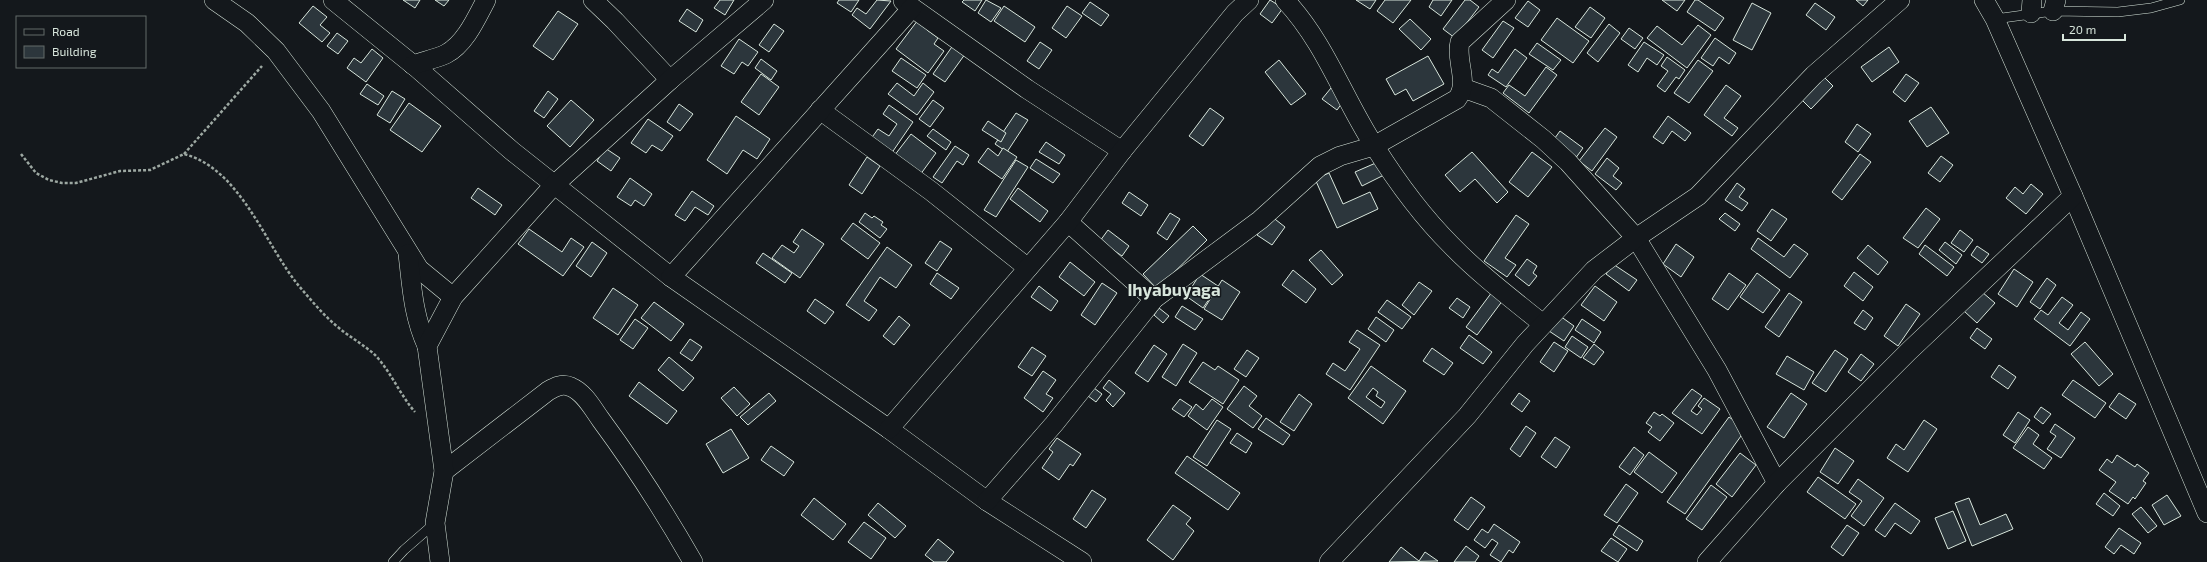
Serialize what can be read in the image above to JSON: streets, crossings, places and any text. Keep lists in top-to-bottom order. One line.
{"districts":["Ihyabuyaga"],"legend":["Road","Building"],"scale_bar":"20 m"}
